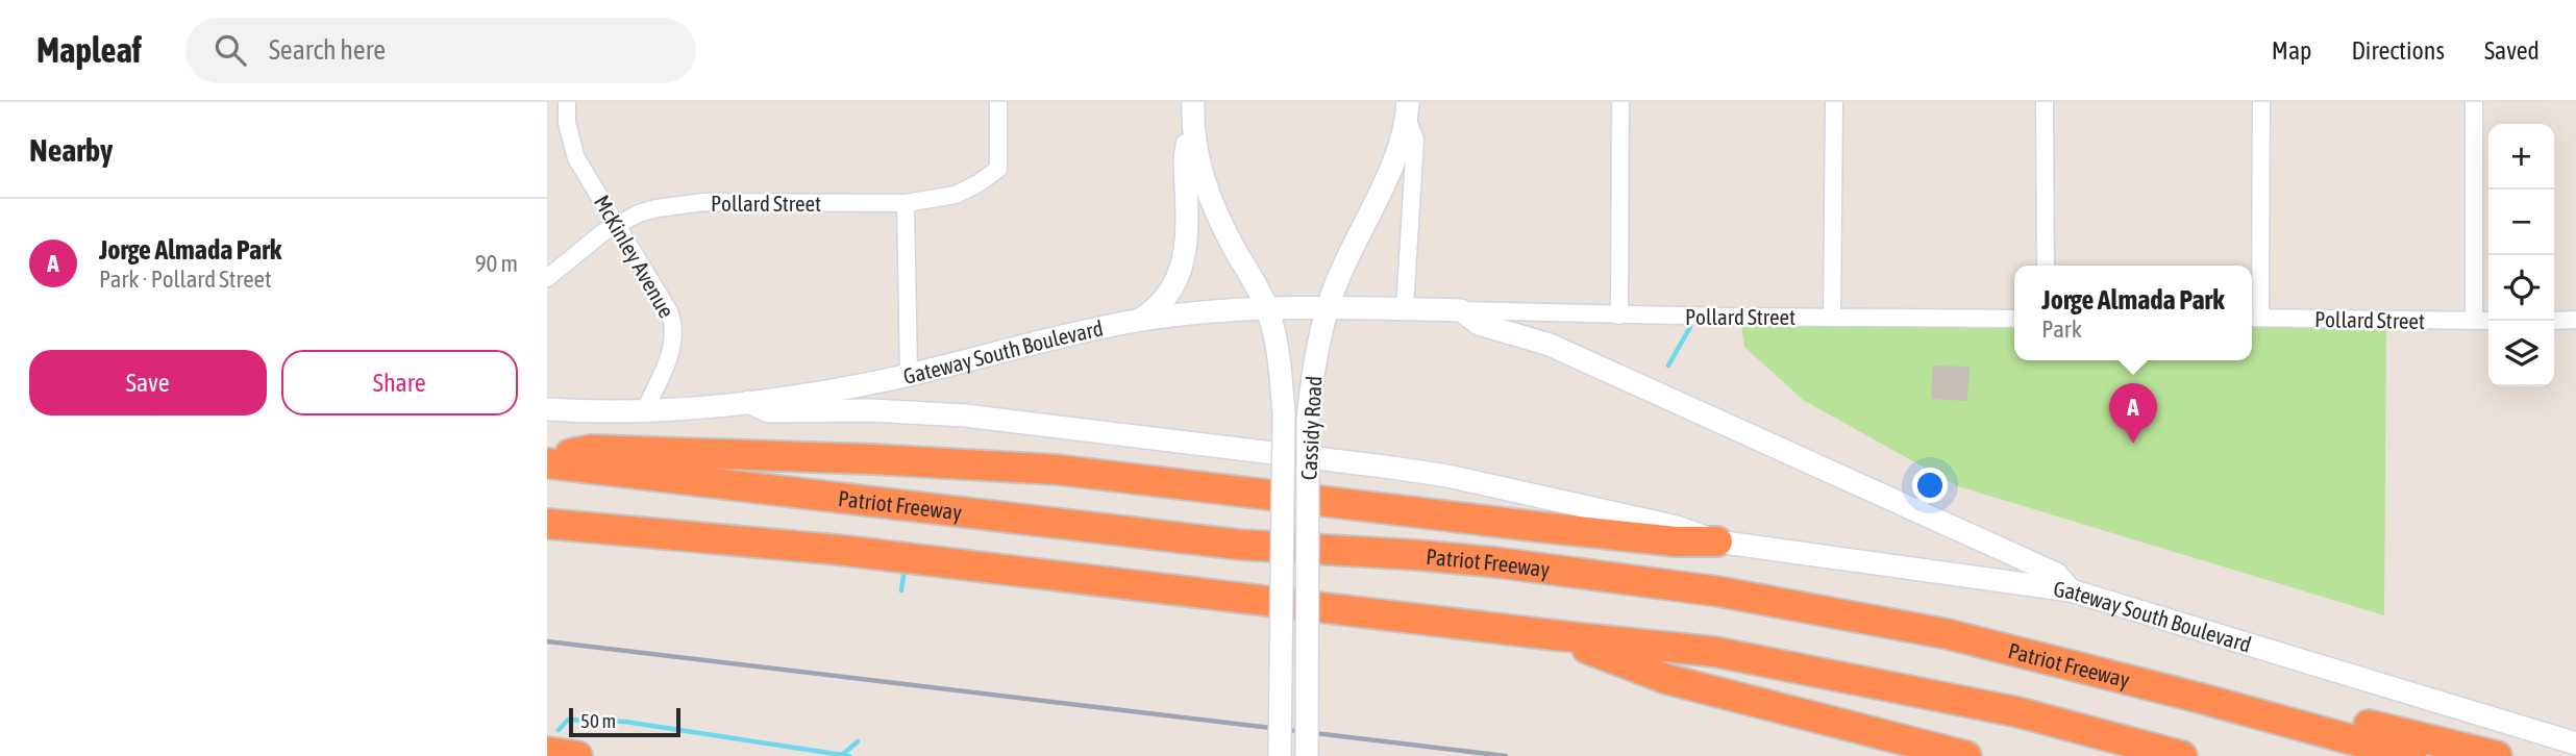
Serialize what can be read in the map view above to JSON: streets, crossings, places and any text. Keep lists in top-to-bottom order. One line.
{"streets":{"highway":["Patriot Freeway"],"main road":["Gateway South Boulevard","Cassidy Road"],"street":["Pollard Street","McKinley Avenue"]},"crossings":[["Pollard Street","McKinley Avenue"],["Pollard Street","Gateway South Boulevard"],["McKinley Avenue","Gateway South Boulevard"],["Gateway South Boulevard","Cassidy Road"]],"scale_bar":"50 m","page":{"header":"Mapleaf","search":"Search here","nav":["Map","Directions","Saved"],"heading":"Nearby","map_buttons":["+","−"],"list":[{"mark":"A","name":"Jorge Almada Park","note":"Park · Pollard Street","value":"90 m"}],"popup":["Jorge Almada Park","Park"],"buttons":["Save","Share"],"pins":"A","scale":"50 m"}}
